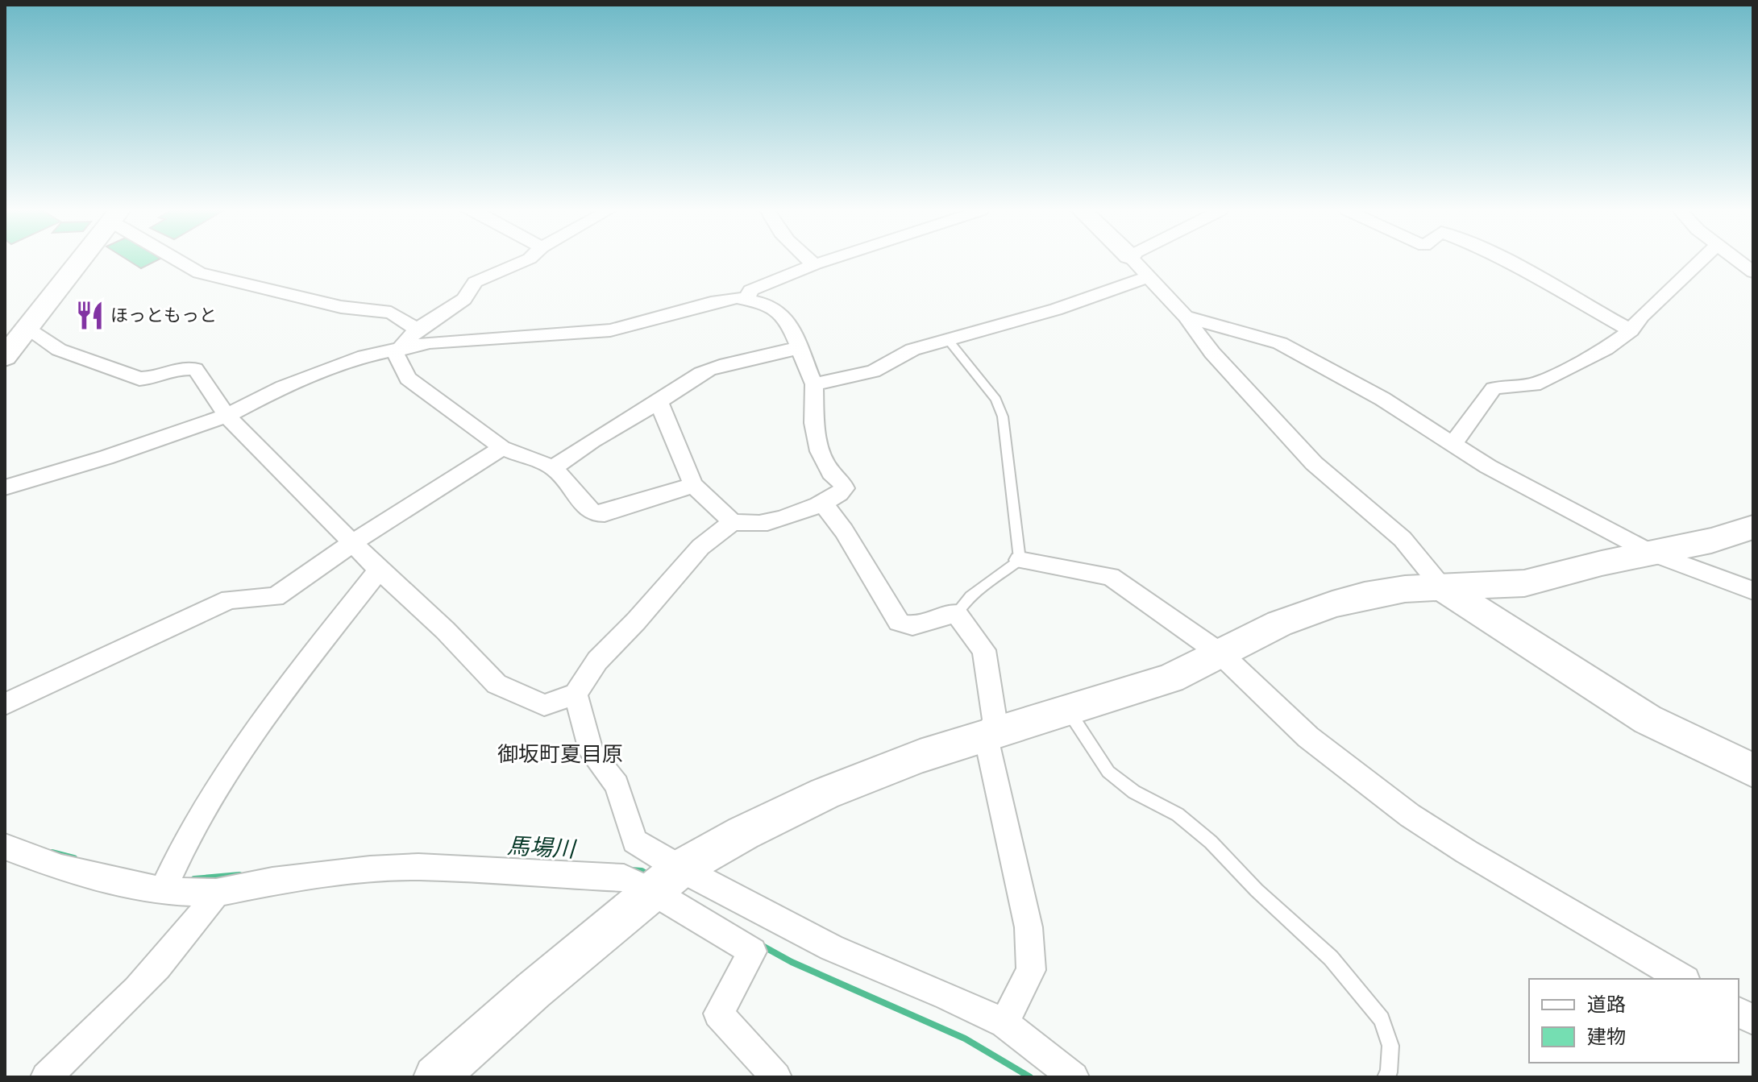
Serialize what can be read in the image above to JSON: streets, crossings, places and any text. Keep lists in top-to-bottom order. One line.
{"districts":["御坂町夏目原"],"water":["馬場川"],"places":{"restaurant":["ほっともっと"]},"legend":["道路","建物"]}
